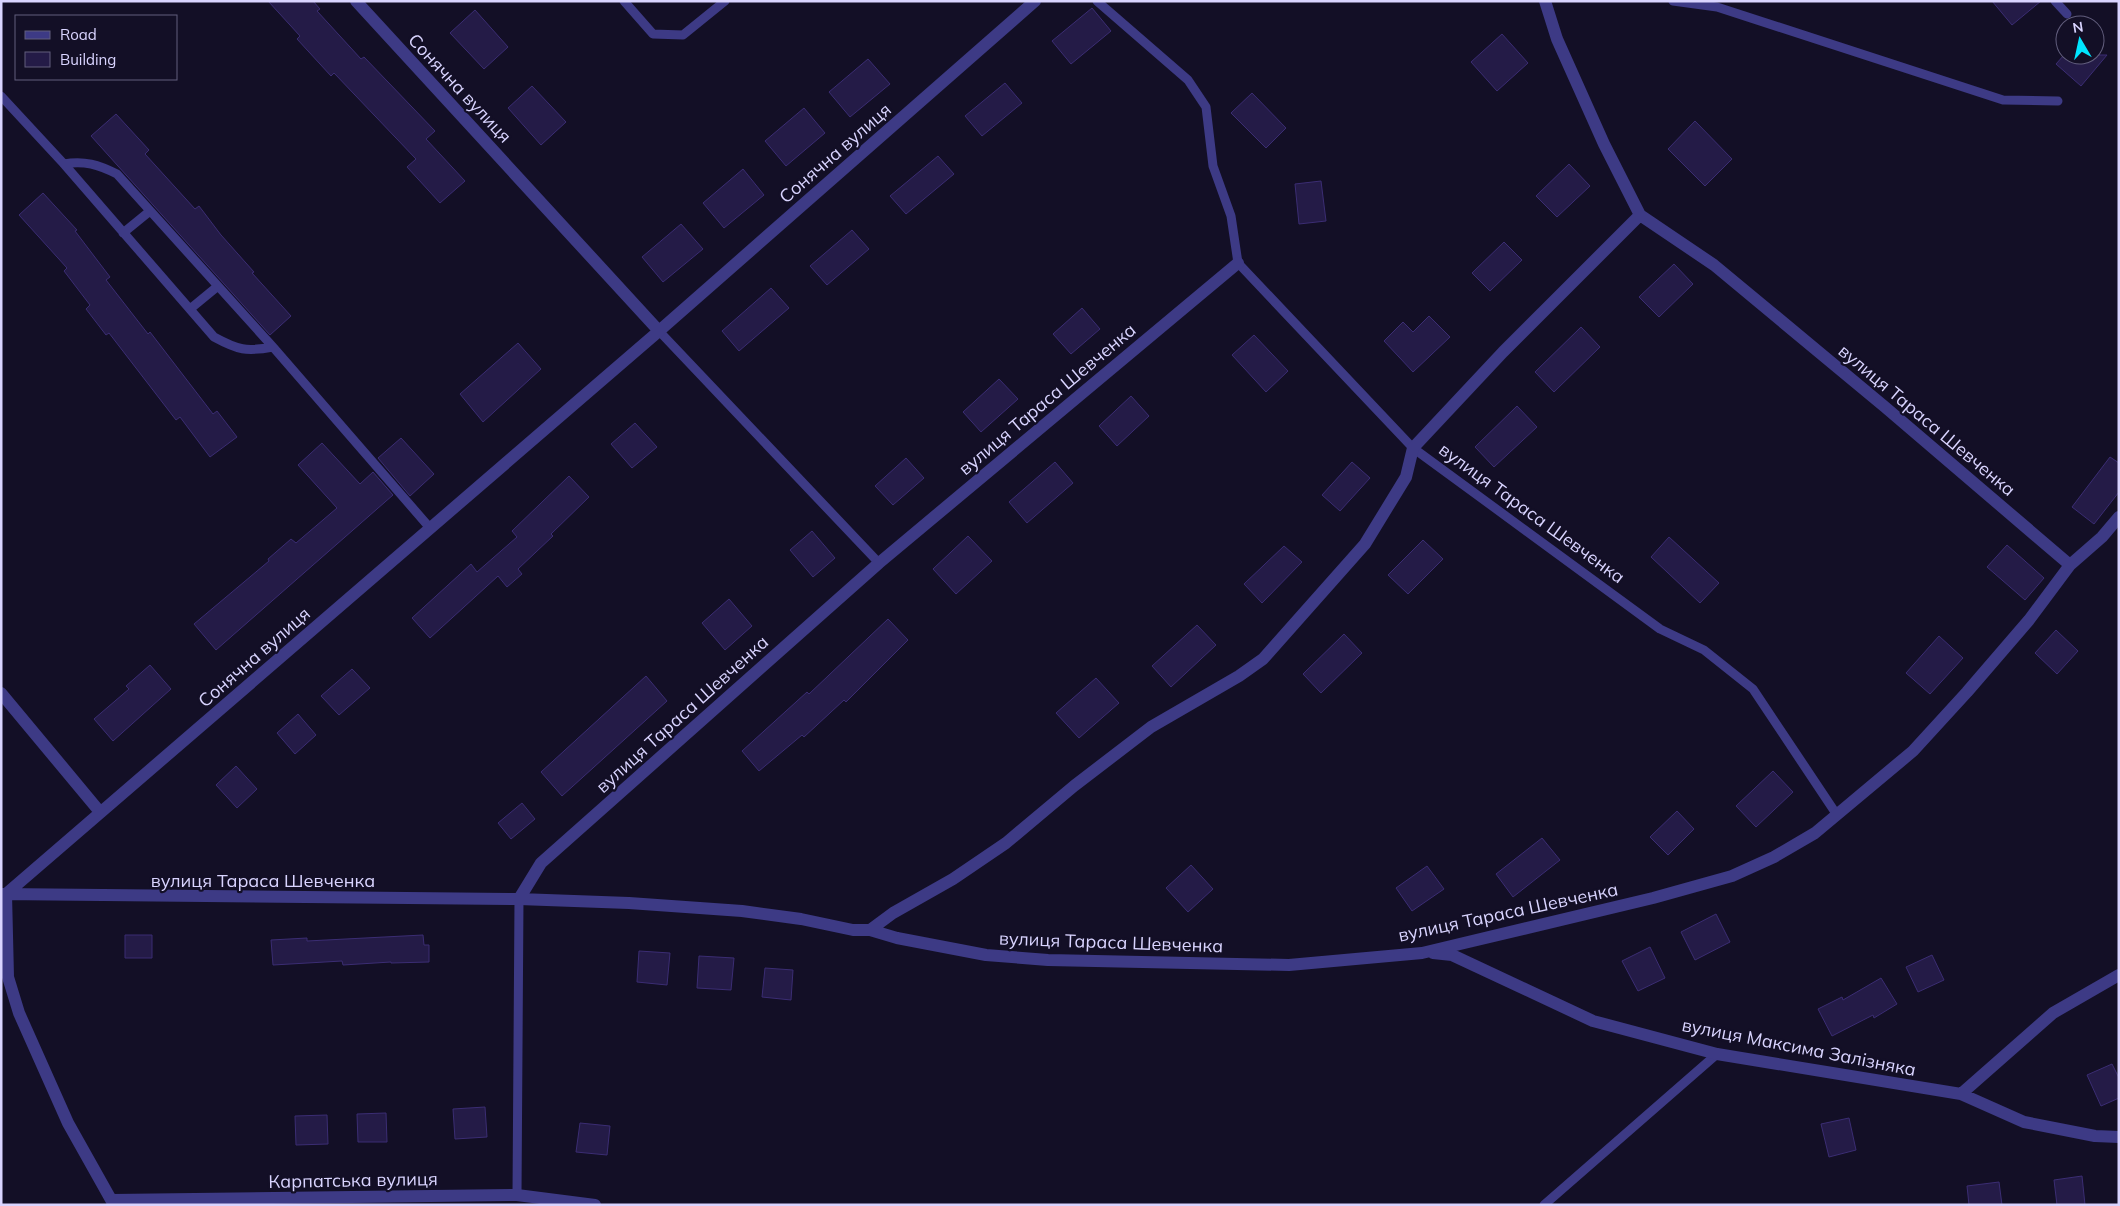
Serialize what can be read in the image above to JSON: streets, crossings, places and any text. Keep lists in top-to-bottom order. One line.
{"streets":{"street":["Сонячна вулиця","вулиця Тараса Шевченка","вулиця Максима Залізняка","Карпатська вулиця"]},"crossings":[["Сонячна вулиця","вулиця Тараса Шевченка"],["Сонячна вулиця","Карпатська вулиця"],["вулиця Тараса Шевченка","вулиця Максима Залізняка"],["вулиця Тараса Шевченка","Карпатська вулиця"]],"legend":["Road","Building"],"north":"top"}
